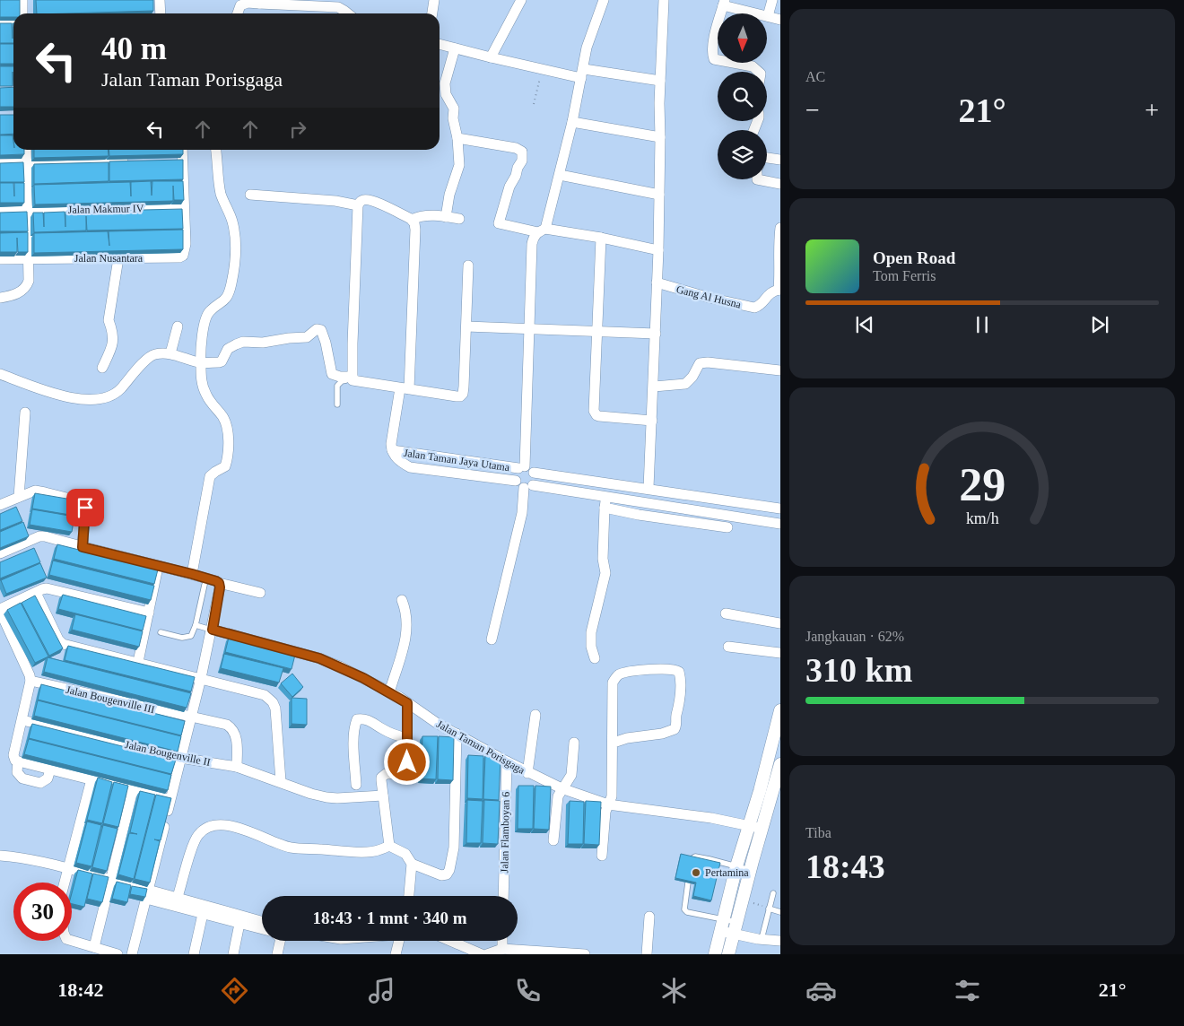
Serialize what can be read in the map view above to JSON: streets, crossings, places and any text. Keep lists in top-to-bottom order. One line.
{"streets":{"street":["Jalan Makmur IV","Jalan Nusantara","Gang Al Husna","Jalan Taman Jaya Utama","Jalan Bougenville III","Jalan Taman Porisgaga","Jalan Bougenville II","Jalan Flamboyan 6"]},"crossings":[["Jalan Makmur IV","Jalan Nusantara"],["Jalan Bougenville III","Jalan Bougenville II"],["Jalan Taman Porisgaga","Jalan Flamboyan 6"]],"places":["Pertamina"],"north":"bottom","page":{"tile":["AC",["Jangkauan · 62%","310 km"],["Tiba","18:43"]],"turn":["40 m","Jalan Taman Porisgaga"],"heat":["−","21°","+"],"song":["Open Road","Tom Ferris"],"limit":"30","trip":"18:43 · 1 mnt · 340 m","tabs":["18:42","21°"],"gauge":["29","km/h"]}}
